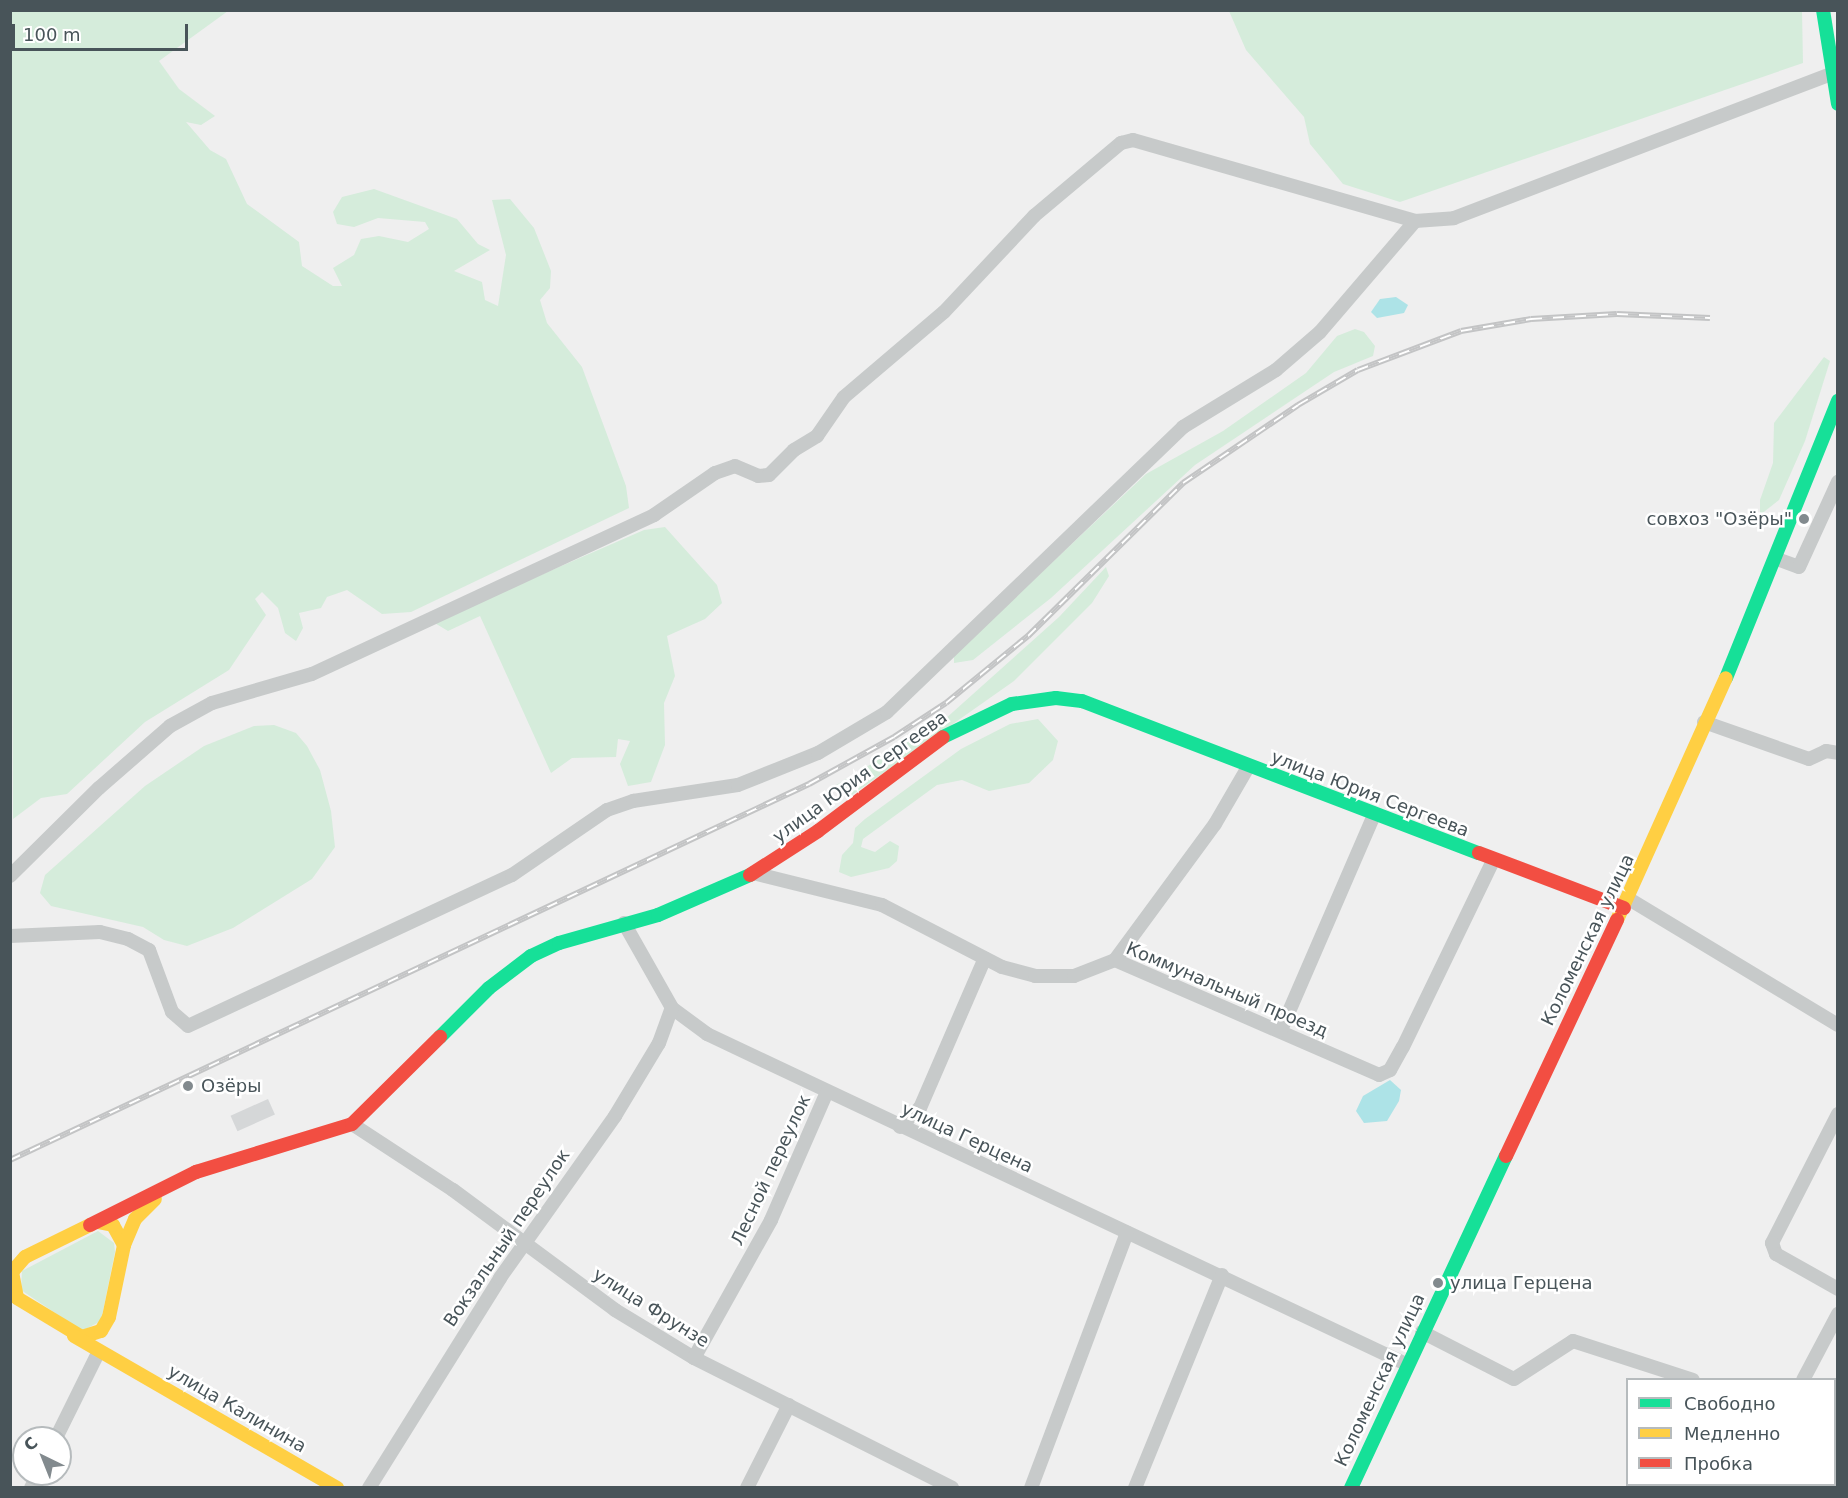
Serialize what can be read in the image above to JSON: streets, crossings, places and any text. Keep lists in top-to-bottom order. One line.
{"streets":{"street":["улица Юрия Сергеева","Коломенская улица","Коммунальный проезд","улица Герцена","Лесной переулок","Вокзальный переулок","улица Фрунзе","улица Калинина"]},"crossings":[["улица Юрия Сергеева","Коломенская улица"],["улица Юрия Сергеева","Коммунальный проезд"],["улица Юрия Сергеева","улица Герцена"],["улица Юрия Сергеева","улица Фрунзе"],["улица Юрия Сергеева","улица Калинина"],["Коломенская улица","улица Герцена"],["улица Герцена","Лесной переулок"],["улица Герцена","Вокзальный переулок"],["Лесной переулок","улица Фрунзе"],["Вокзальный переулок","улица Фрунзе"]],"places":["совхоз \"Озёры\"","Озёры","улица Герцена"],"legend":["Свободно","Медленно","Пробка"],"scale_bar":"100 m","north":"top left"}
